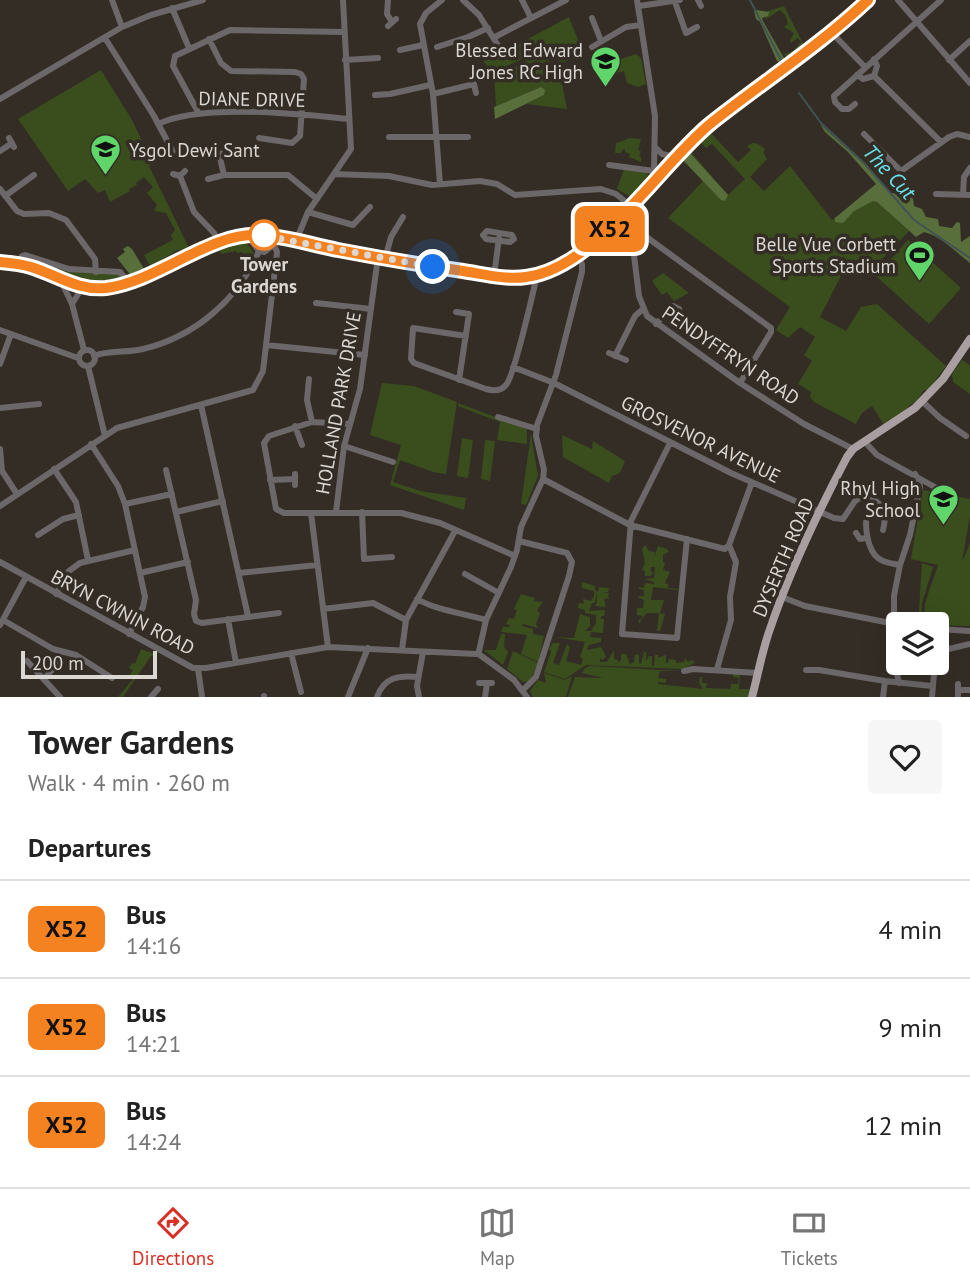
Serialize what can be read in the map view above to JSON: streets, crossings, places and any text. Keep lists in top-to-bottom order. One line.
{"streets":{"main road":["DYSERTH ROAD"],"street":["DIANE DRIVE","PENDYFFRYN ROAD","HOLLAND PARK DRIVE","GROSVENOR AVENUE","BRYN CWNIN ROAD"]},"crossings":[["PENDYFFRYN ROAD","DYSERTH ROAD"],["GROSVENOR AVENUE","DYSERTH ROAD"]],"water":["The Cut"],"places":{"school or university":["Blessed Edward Jones RC High","Ysgol Dewi Sant","Rhyl High School"],"other":["Tower Gardens"],"sports":["Belle Vue Corbett Sports Stadium"]},"lines":["bus line X52"],"scale_bar":"200 m","page":{"on_map":"X52","scale":"200 m","heading":[["Tower Gardens","Walk · 4 min · 260 m"],"Departures"],"list":[{"mark":"X52","name":"Bus","note":"14:16","value":"4 min"},{"mark":"X52","name":"Bus","note":"14:21","value":"9 min"},{"mark":"X52","name":"Bus","note":"14:24","value":"12 min"}],"tabs":["Directions","Map","Tickets"]}}
